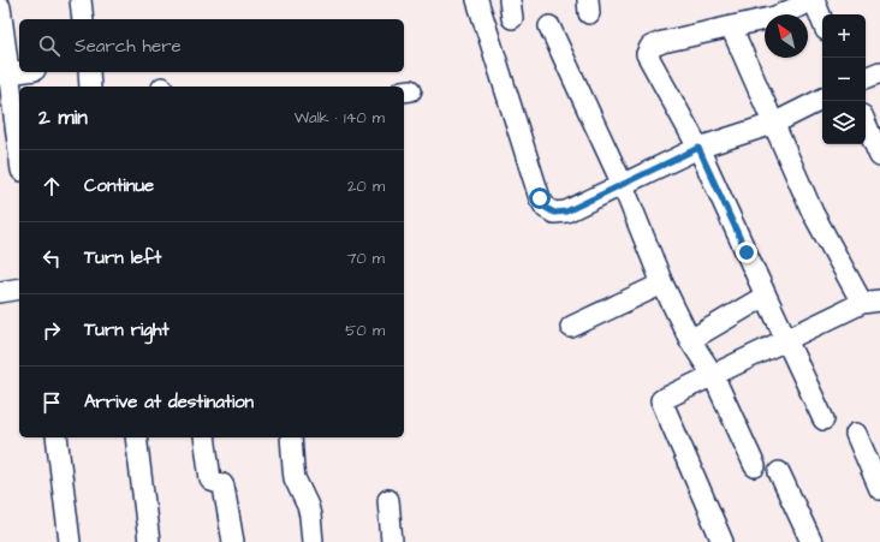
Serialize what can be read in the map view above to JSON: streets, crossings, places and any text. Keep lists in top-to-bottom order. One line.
{"north":"top left","page":{"map_buttons":["+","−"],"search":"Search here","heading":["2 min","Walk · 140 m"],"list":[["Continue","20 m"],["Turn left","70 m"],["Turn right","50 m"],"Arrive at destination"]}}
